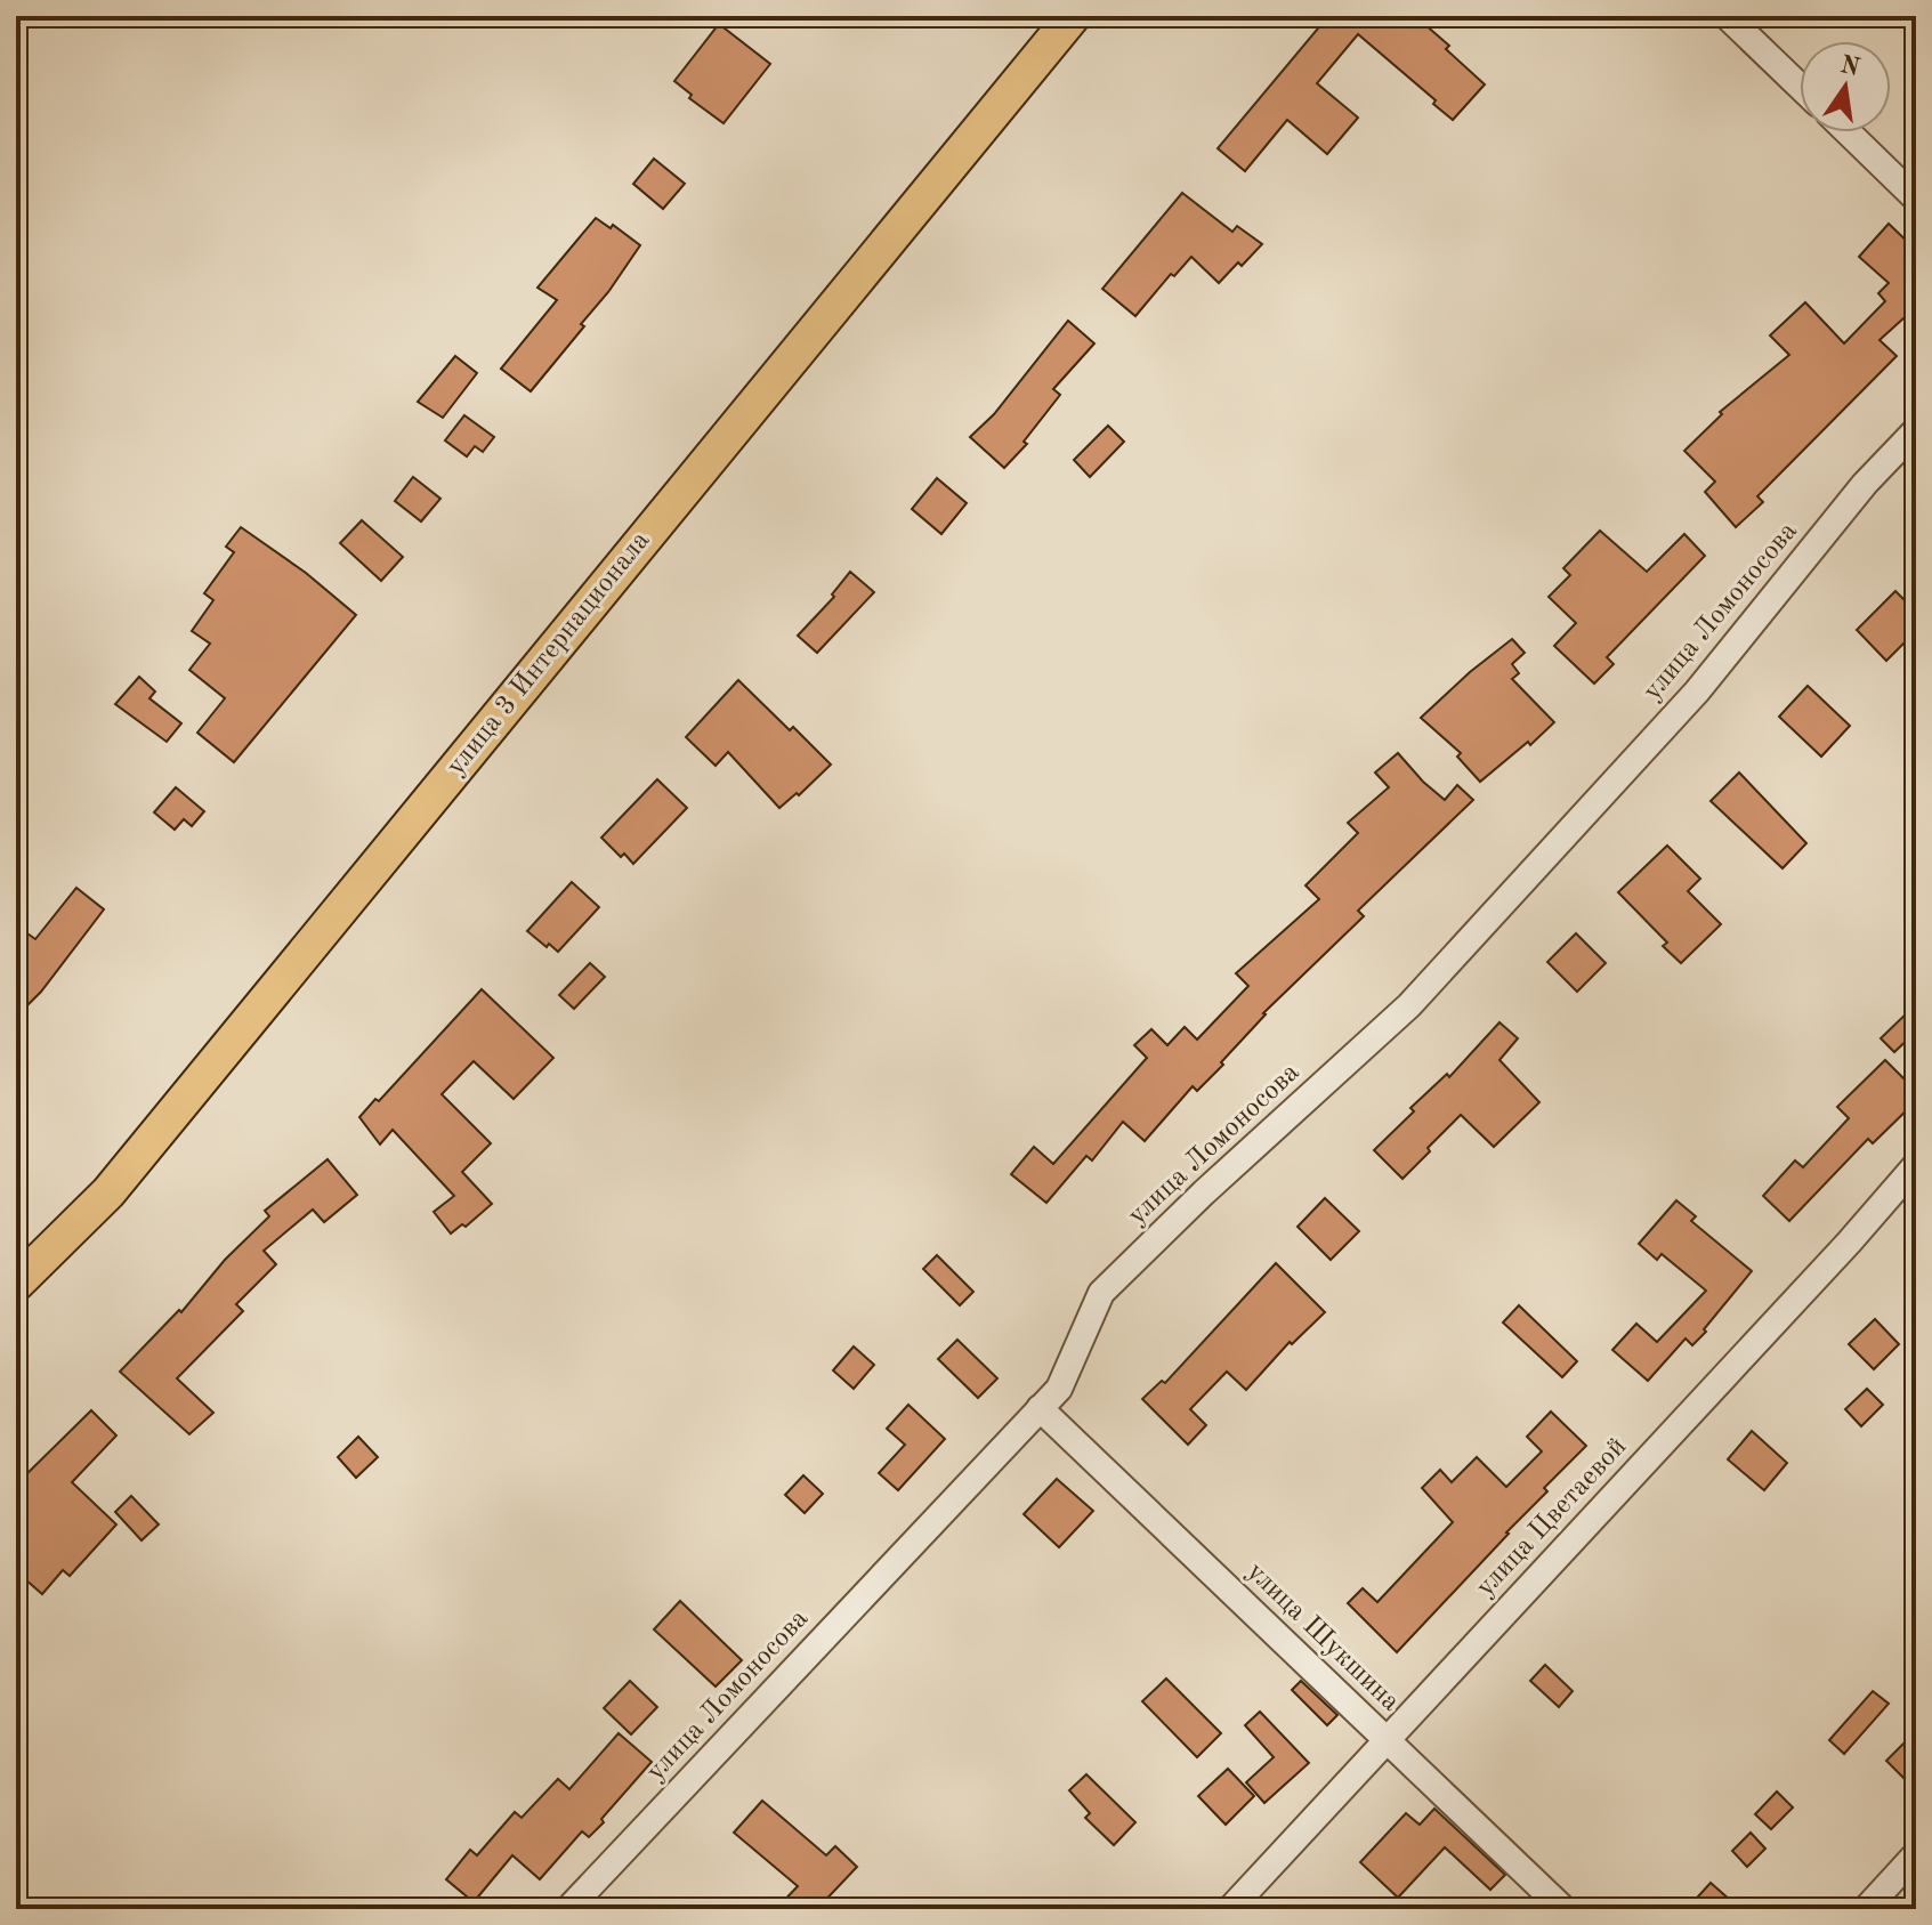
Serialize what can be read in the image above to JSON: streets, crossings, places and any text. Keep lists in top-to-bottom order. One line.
{"streets":{"main road":["улица 3 Интернационала"],"street":["улица Ломоносова","улица Цветаевой","улица Шукшина"]},"crossings":[["улица Ломоносова","улица Шукшина"],["улица Цветаевой","улица Шукшина"]],"north":"top"}
